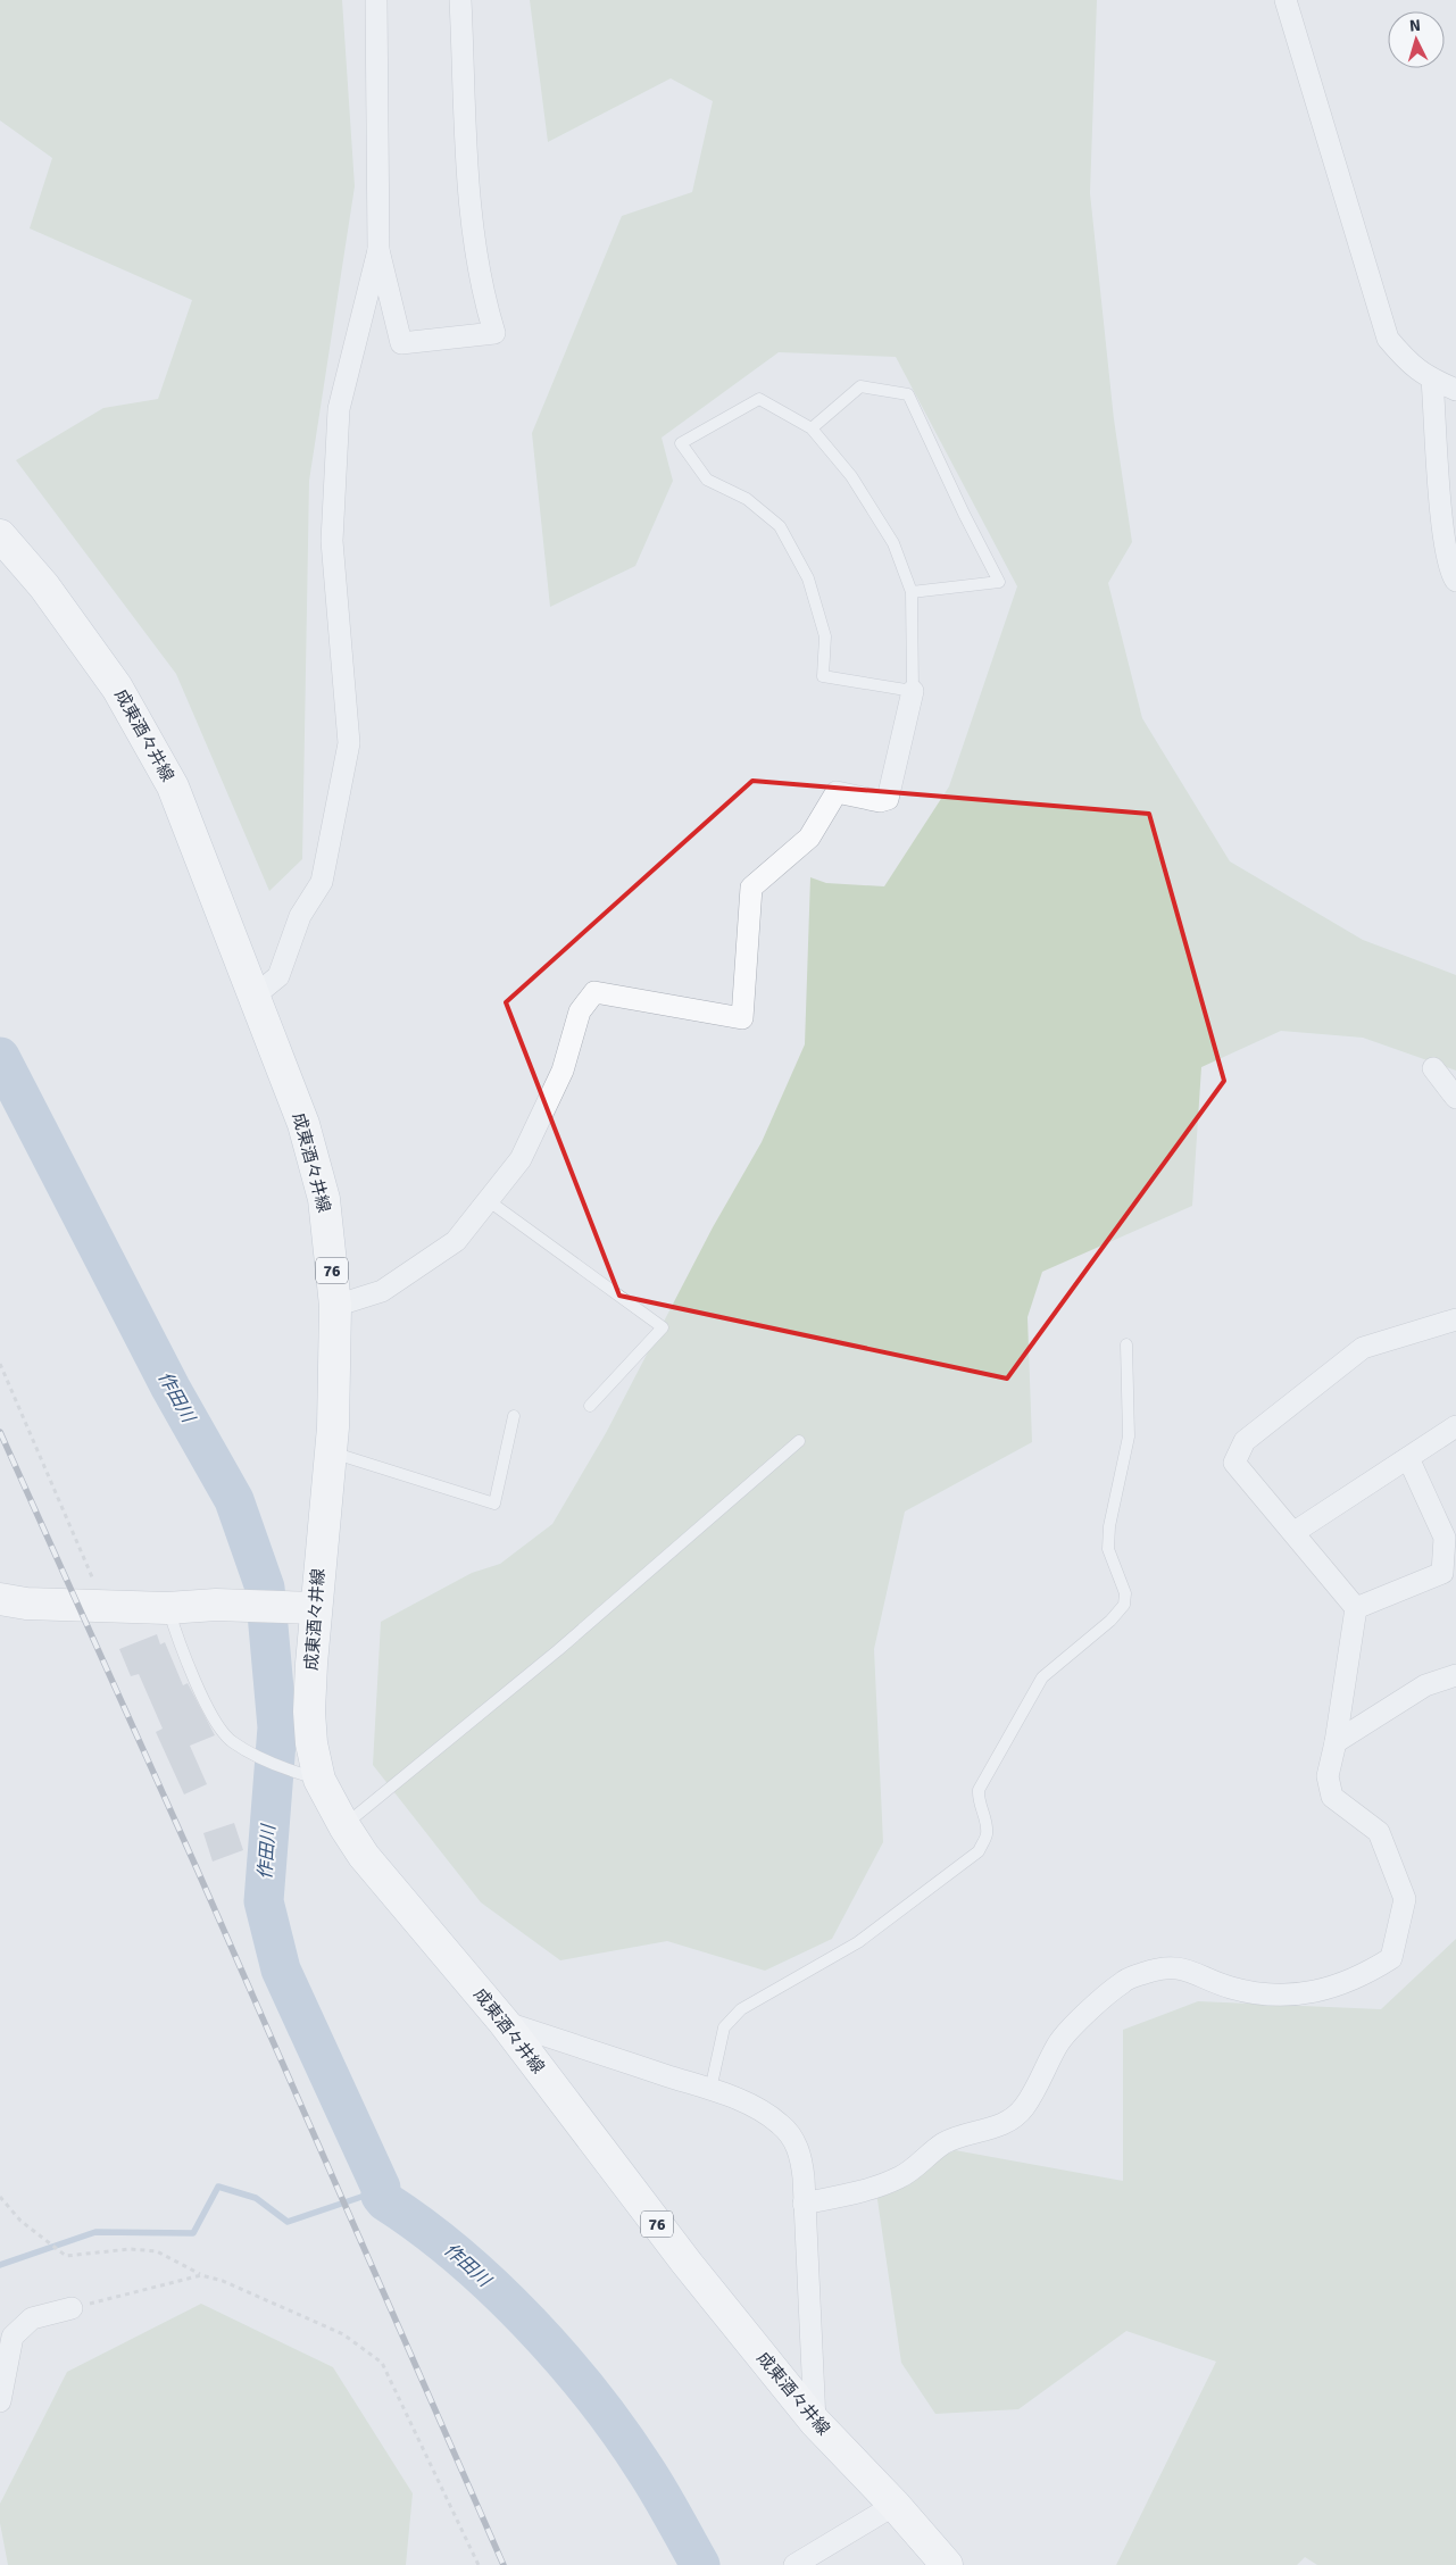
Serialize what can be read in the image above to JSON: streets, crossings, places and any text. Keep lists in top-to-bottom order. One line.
{"streets":{"main road":["成東酒々井線","76"]},"water":["作田川"],"north":"top"}
